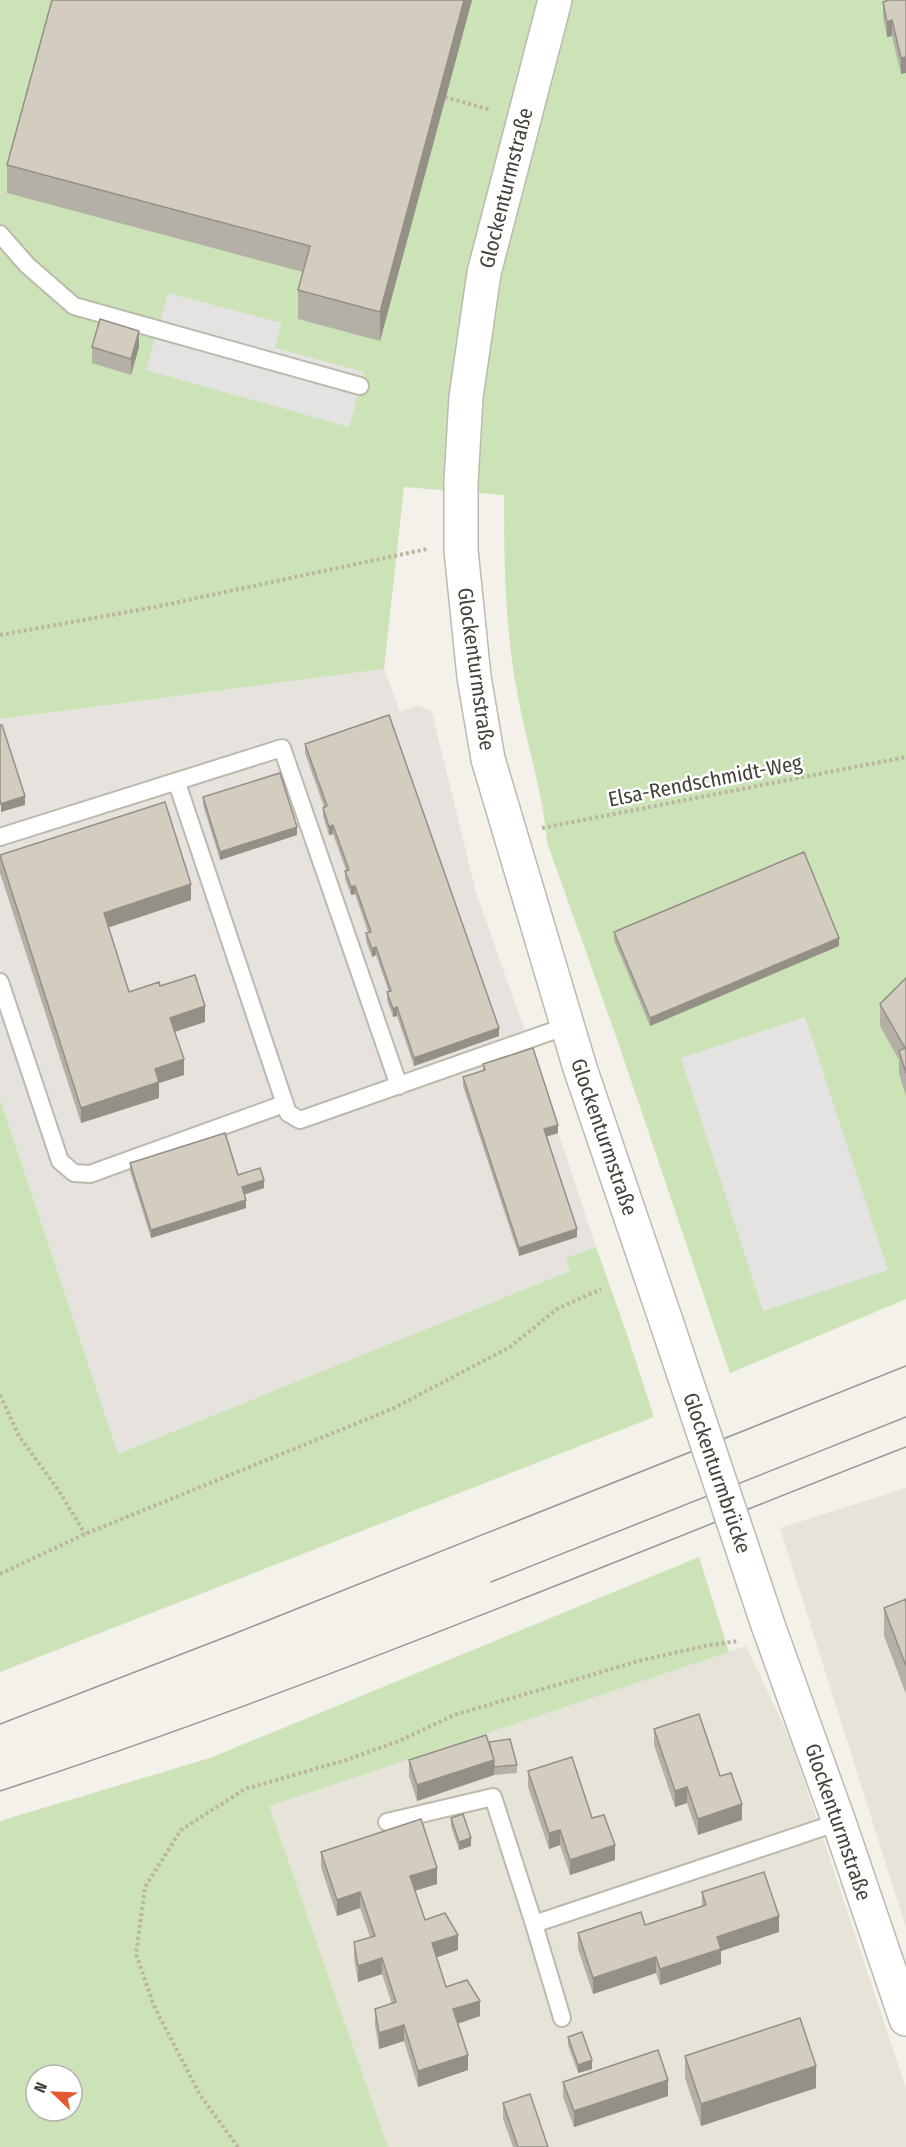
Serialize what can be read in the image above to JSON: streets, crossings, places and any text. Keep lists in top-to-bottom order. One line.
{"streets":{"street":["Glockenturmstraße","Glockenturmbrücke"],"path":["Elsa-Rendschmidt-Weg"]},"crossings":[["Glockenturmstraße","Elsa-Rendschmidt-Weg"],["Glockenturmstraße","Glockenturmbrücke"]],"north":"top left"}
